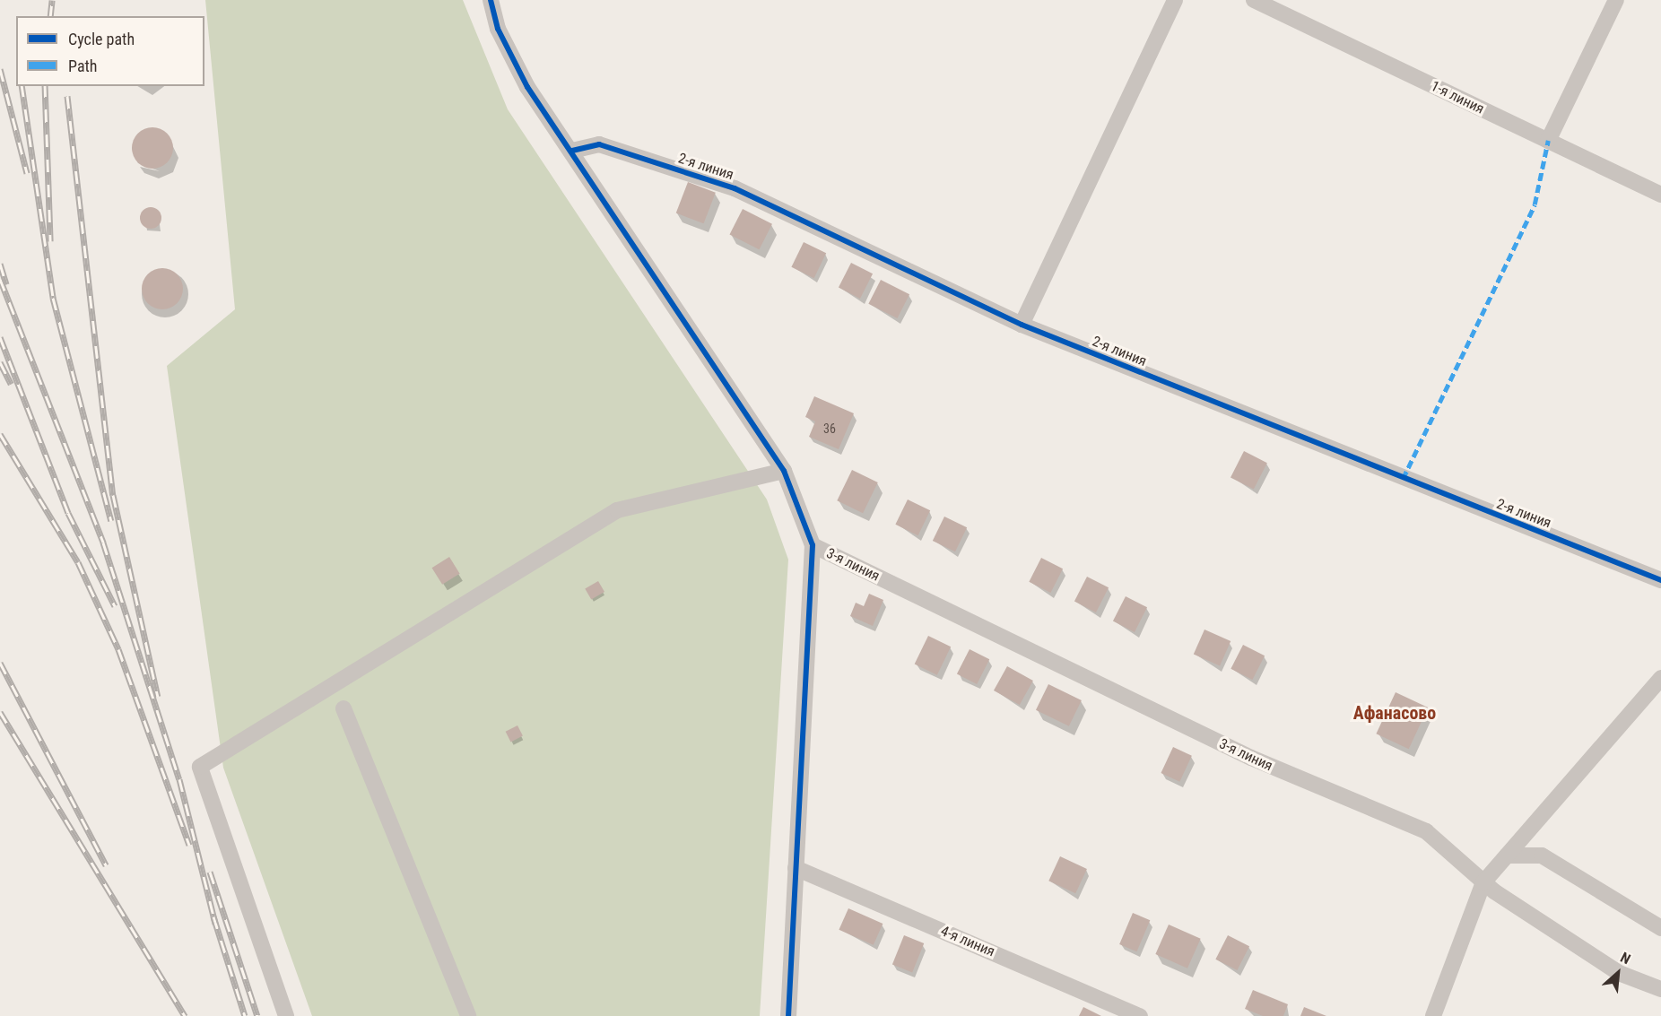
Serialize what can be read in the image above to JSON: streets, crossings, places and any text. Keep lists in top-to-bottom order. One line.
{"streets":{"street":["1-я линия","2-я линия","3-я линия","4-я линия"]},"districts":["Афанасово"],"house_numbers":["36"],"legend":["Cycle path","Path"],"north":"top right"}
